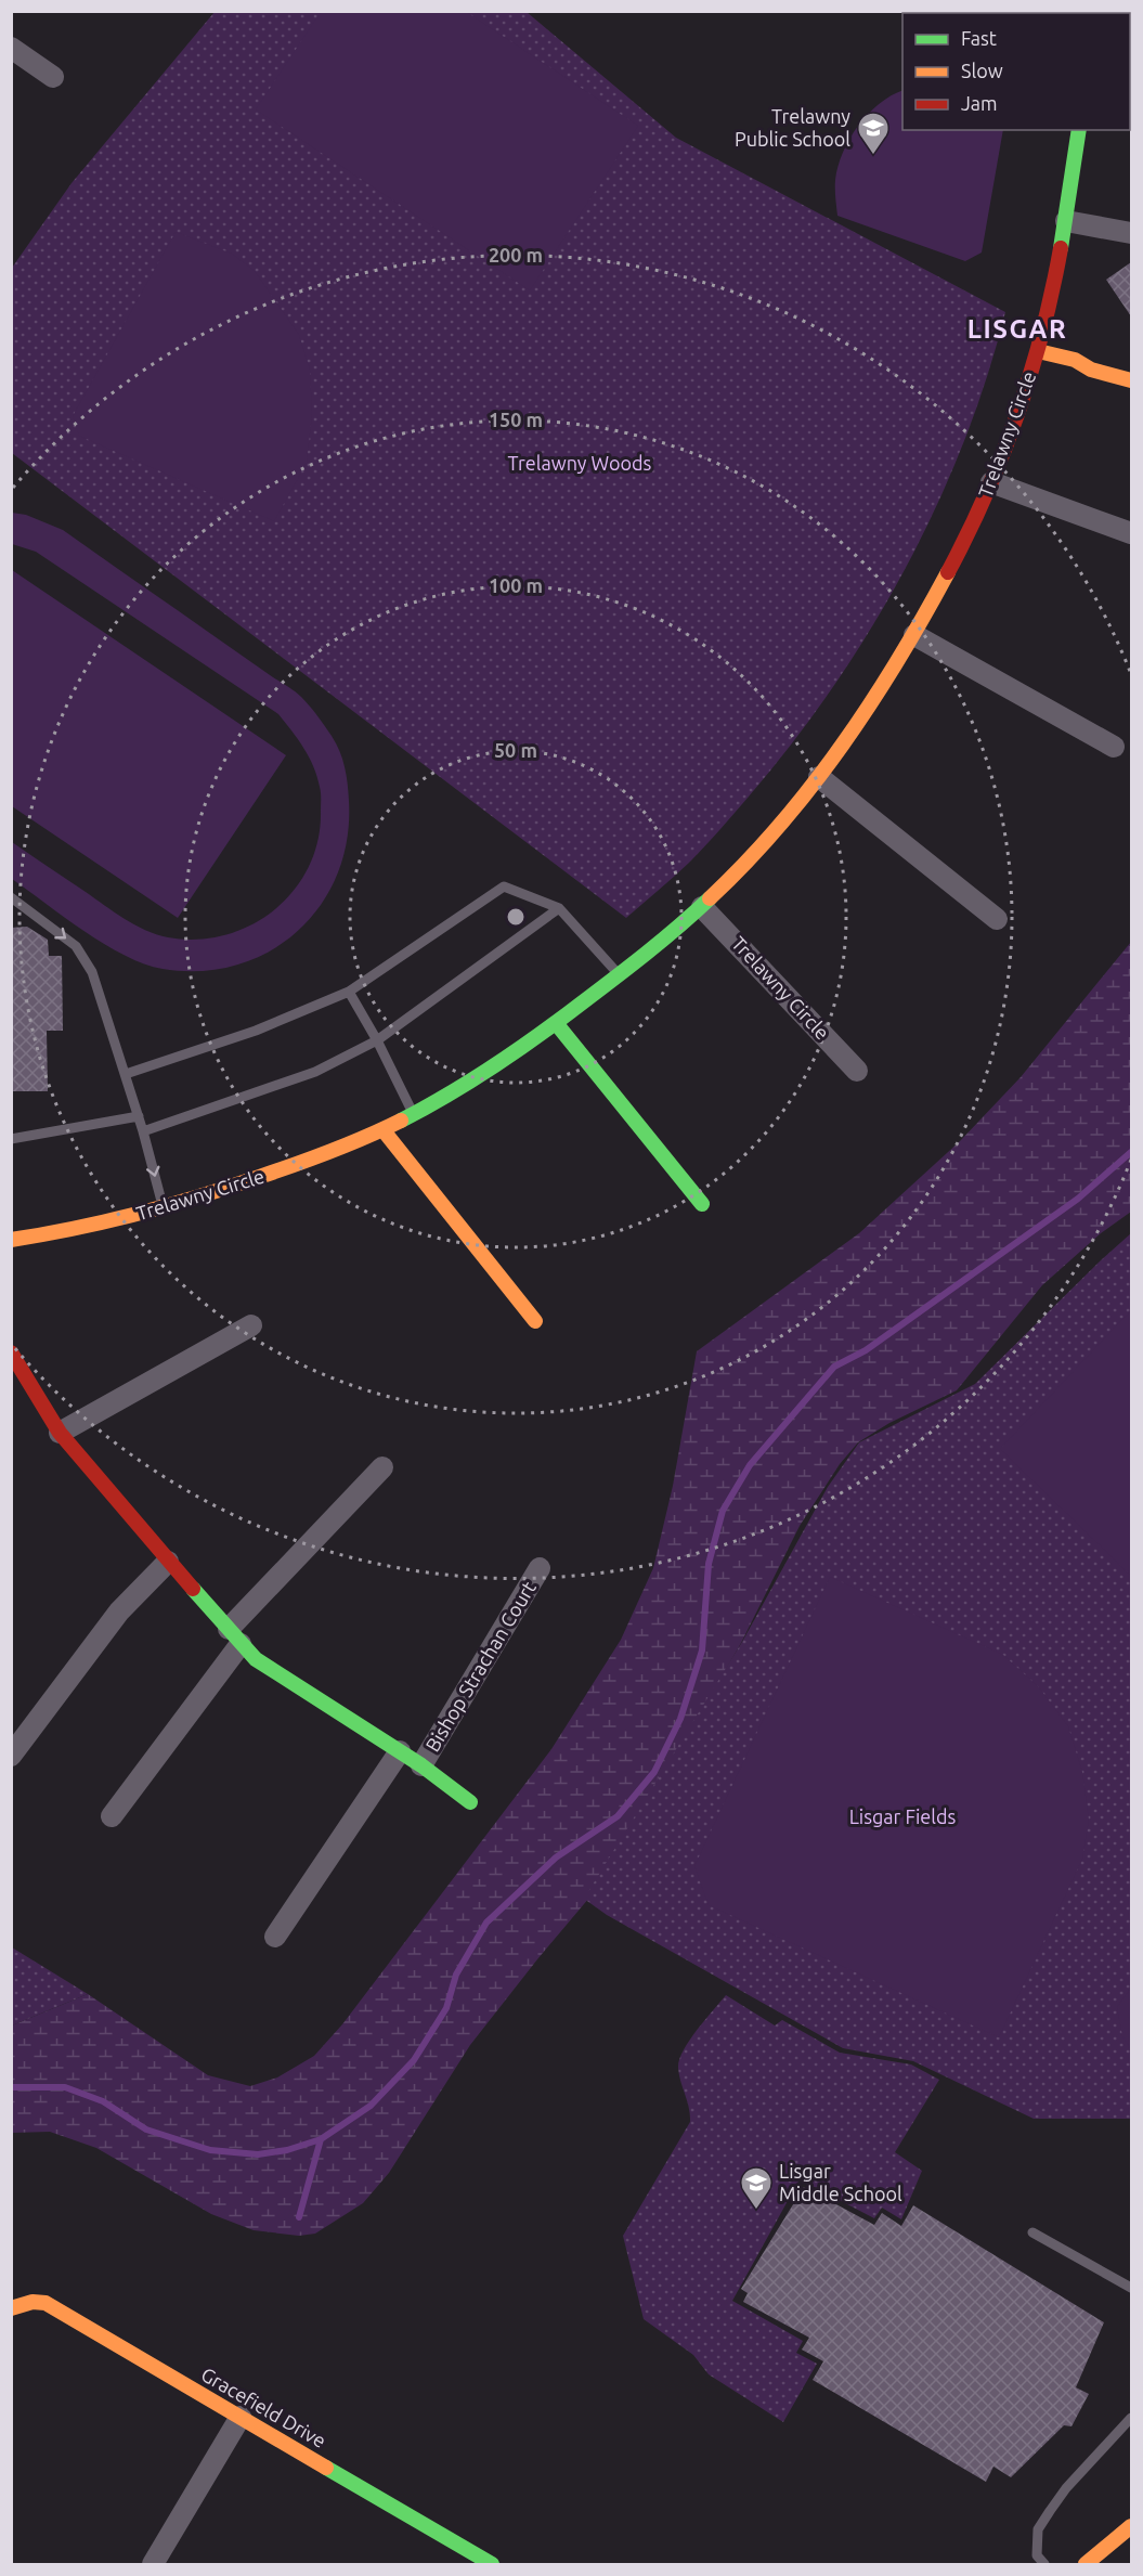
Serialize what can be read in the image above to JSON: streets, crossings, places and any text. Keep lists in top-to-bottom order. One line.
{"streets":{"street":["Trelawny Circle","Bishop Strachan Court","Gracefield Drive"]},"districts":["LISGAR"],"parks":["Trelawny Woods","Lisgar Fields"],"places":{"school or university":["Trelawny Public School","Lisgar Middle School"]},"legend":["Fast","Slow","Jam"],"rings":["200 m","150 m","100 m","50 m"]}
